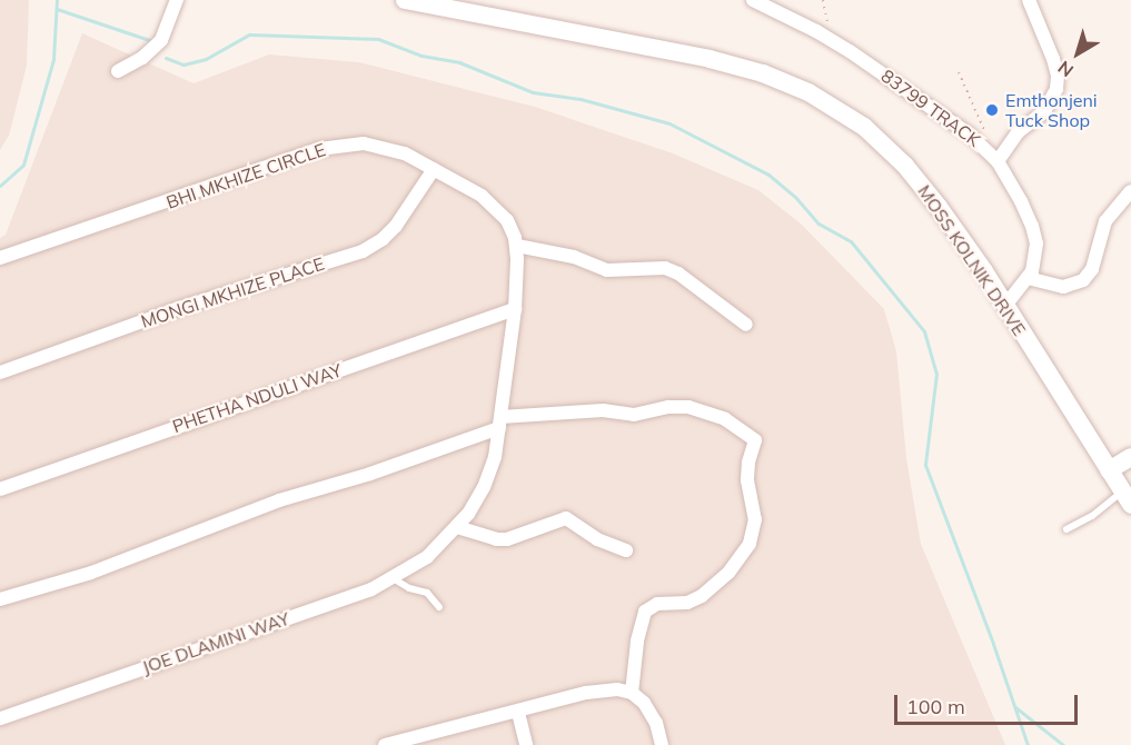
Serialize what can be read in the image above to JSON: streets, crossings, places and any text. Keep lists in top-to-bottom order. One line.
{"streets":{"main road":["MOSS KOLNIK DRIVE"],"street":["83799 TRACK","BHI MKHIZE CIRCLE","MONGI MKHIZE PLACE","PHETHA NDULI WAY","JOE DLAMINI WAY"]},"crossings":[["83799 TRACK","MOSS KOLNIK DRIVE"],["BHI MKHIZE CIRCLE","MONGI MKHIZE PLACE"],["BHI MKHIZE CIRCLE","PHETHA NDULI WAY"],["BHI MKHIZE CIRCLE","JOE DLAMINI WAY"]],"places":["Emthonjeni Tuck Shop"],"scale_bar":"100 m","north":"bottom left"}
